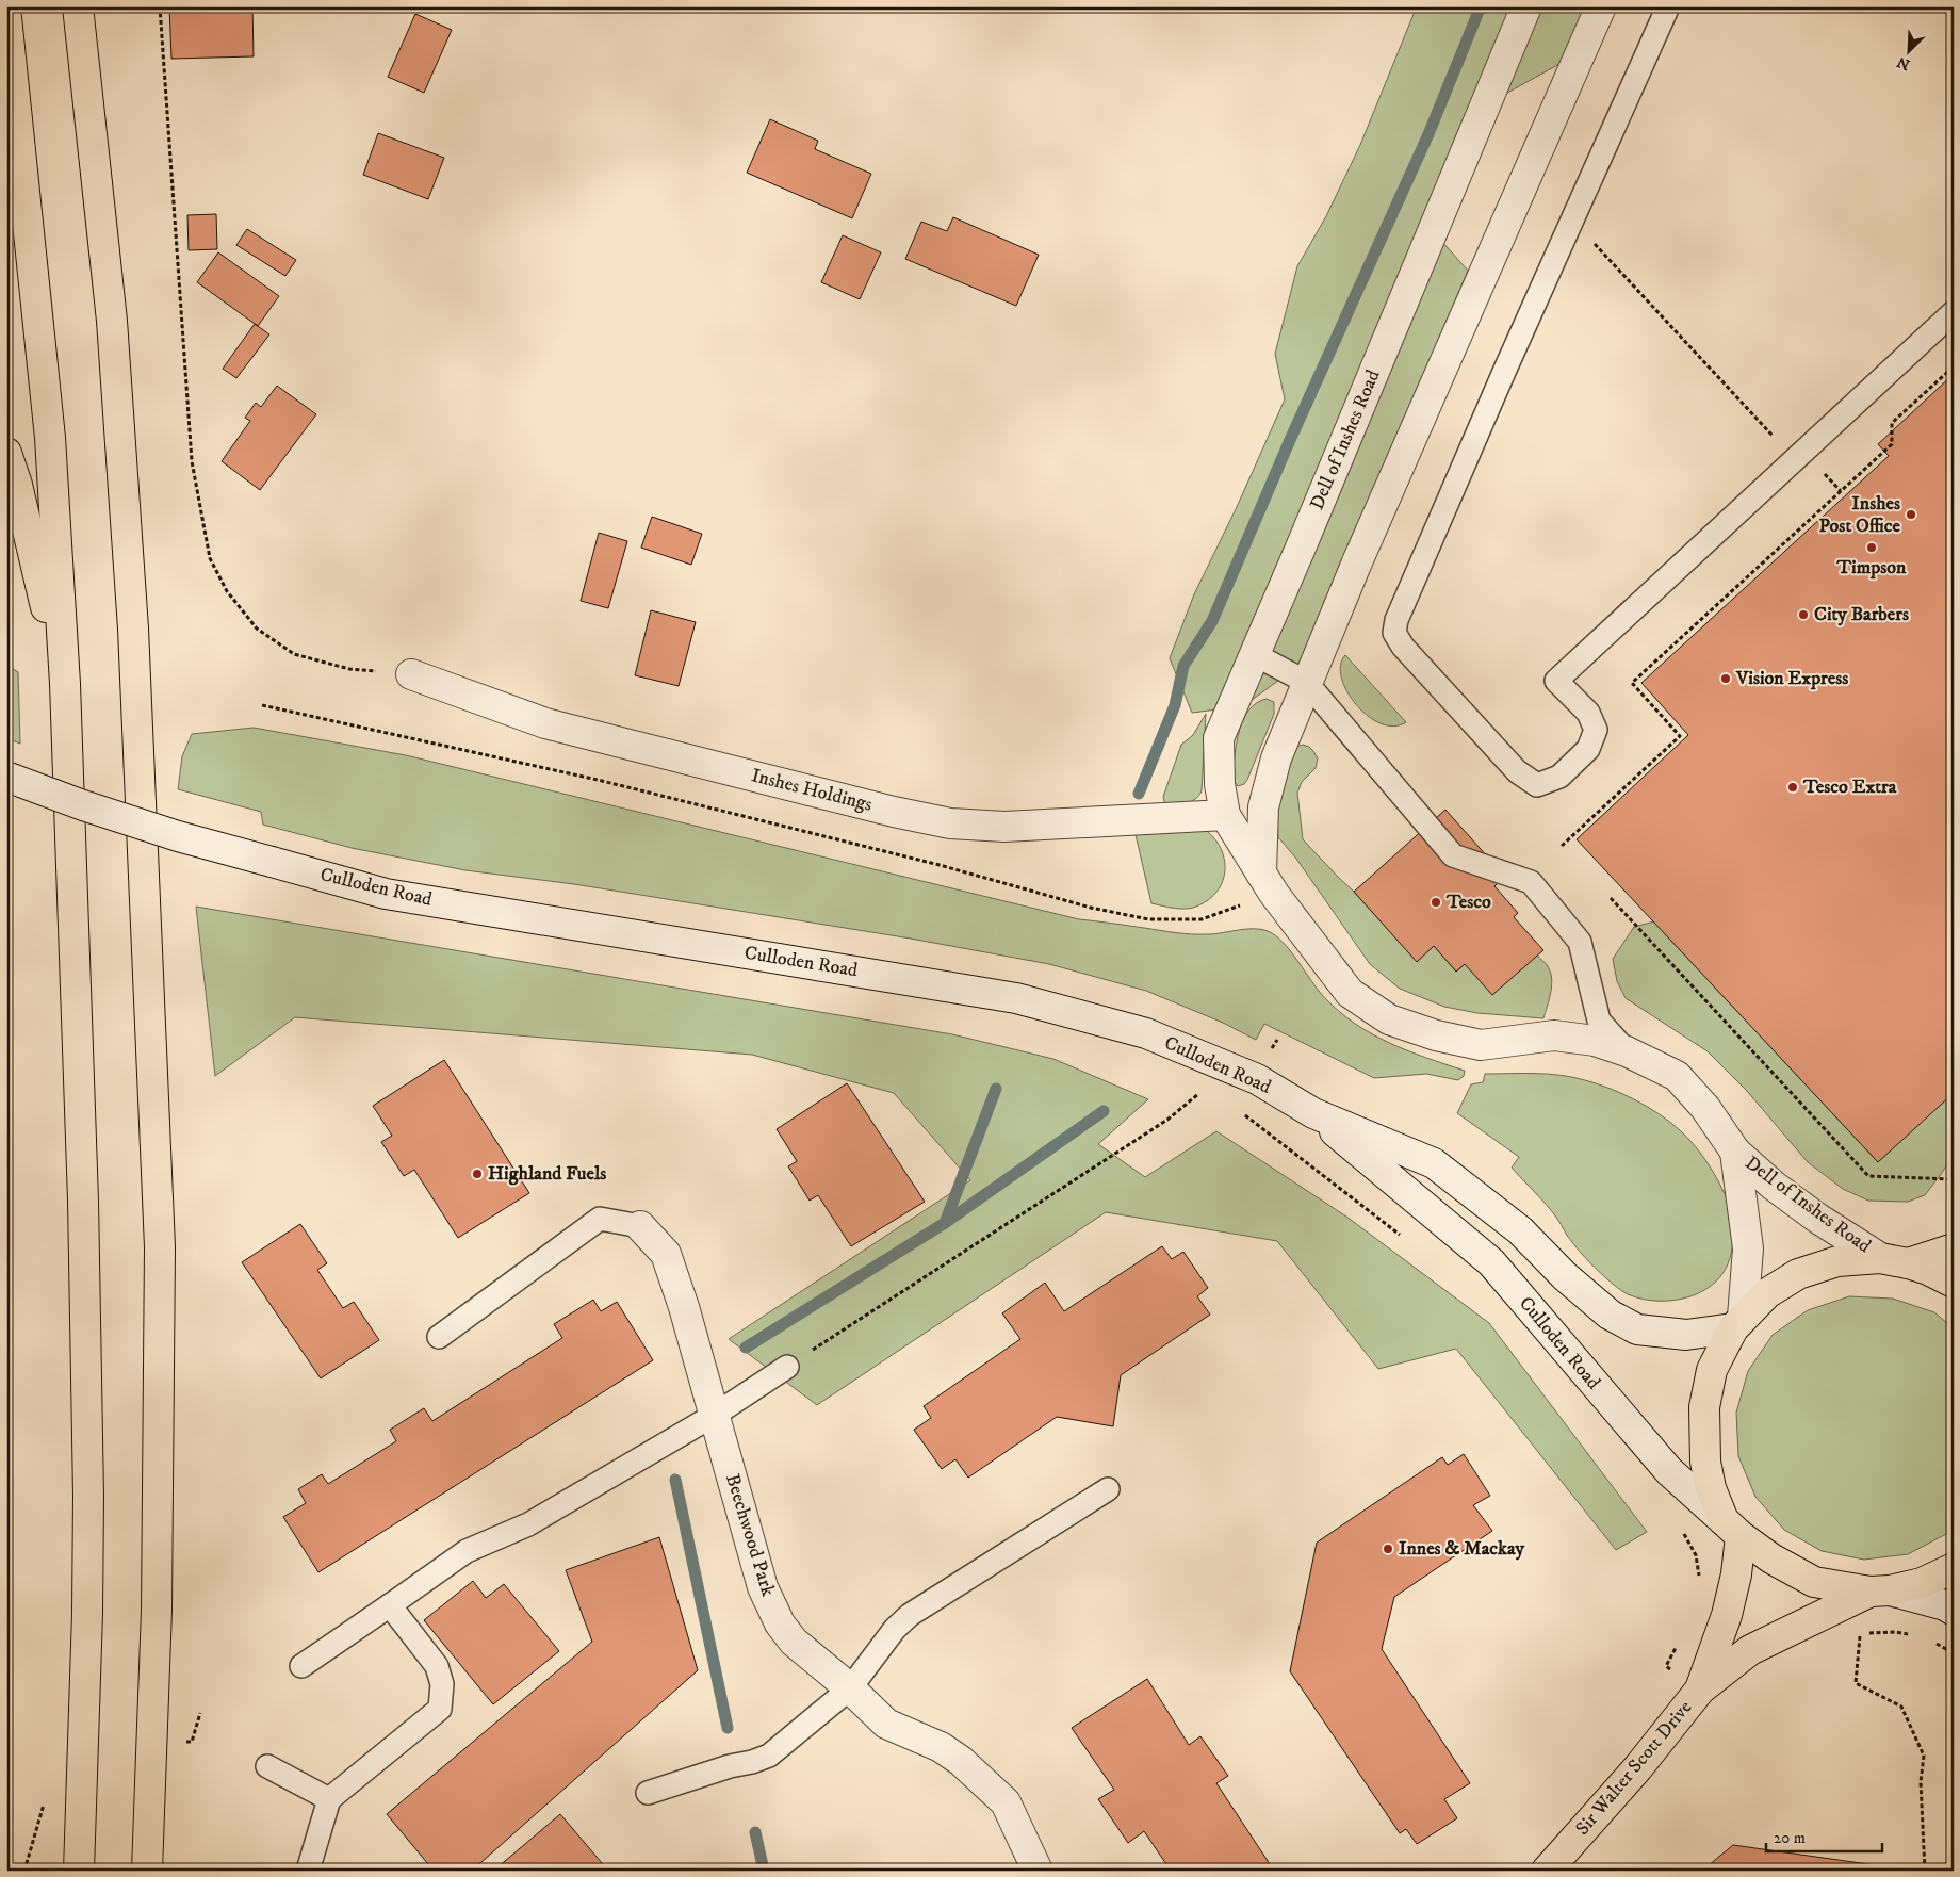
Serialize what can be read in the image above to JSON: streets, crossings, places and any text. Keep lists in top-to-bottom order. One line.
{"streets":{"main road":["Sir Walter Scott Drive"],"street":["Dell of Inshes Road","Inshes Holdings","Culloden Road","Beechwood Park"]},"crossings":[["Dell of Inshes Road","Inshes Holdings"],["Dell of Inshes Road","Culloden Road"],["Culloden Road","Sir Walter Scott Drive"]],"places":["Inshes Post Office","Timpson","City Barbers","Vision Express","Tesco Extra","Tesco","Highland Fuels","Innes & Mackay"],"scale_bar":"20 m","north":"bottom left"}
